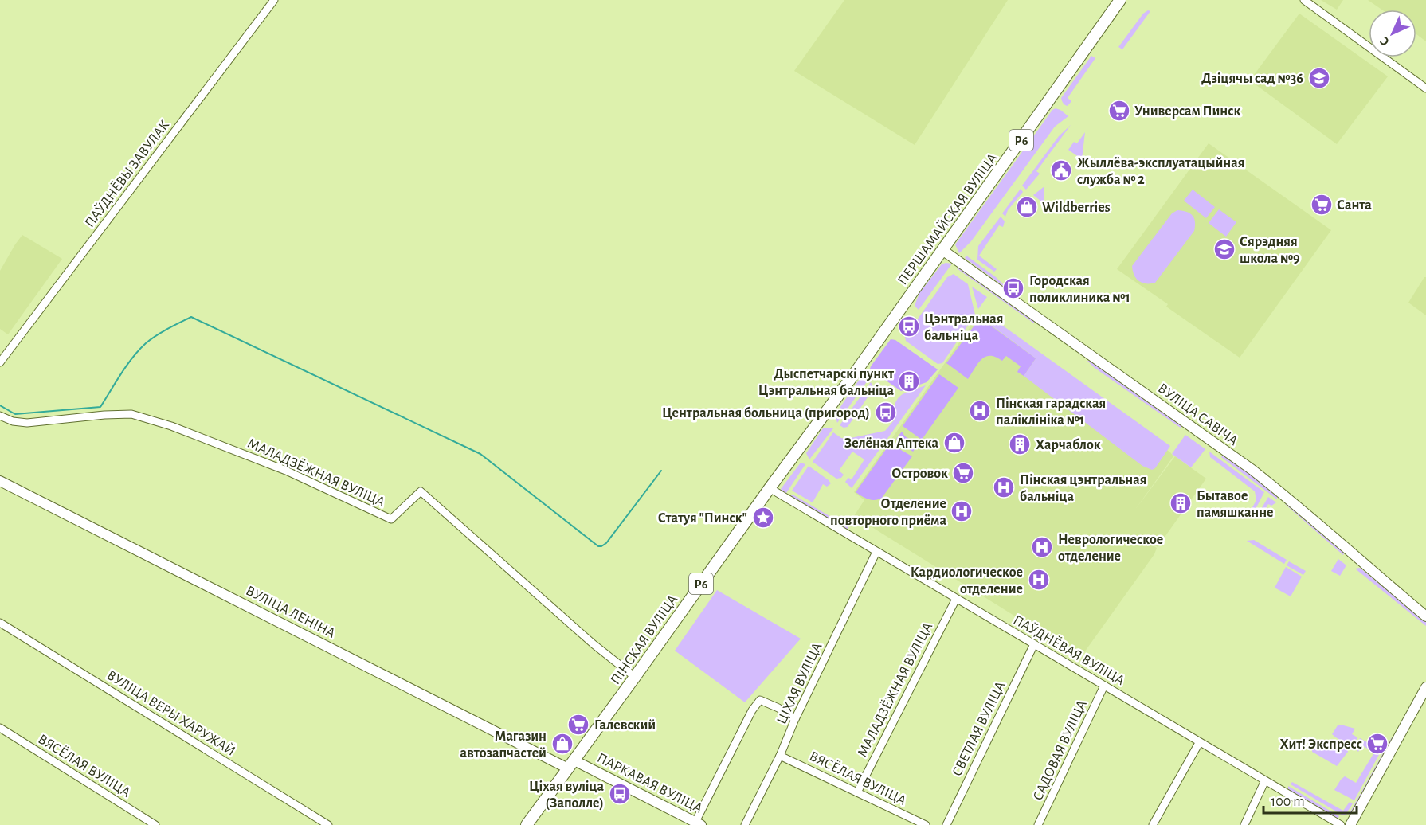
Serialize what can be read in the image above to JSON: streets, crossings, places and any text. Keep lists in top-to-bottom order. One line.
{"streets":{"main road":["Р6","ПЕРШАМАЙСКАЯ ВУЛІЦА","ПІНСКАЯ ВУЛІЦА"],"street":["ПАЎДНЁВЫ ЗАВУЛАК","ВУЛІЦА САВІЧА","МАЛАДЗЁЖНАЯ ВУЛІЦА","ВУЛІЦА ЛЕНІНА","ПАЎДНЁВАЯ ВУЛІЦА","ЦІХАЯ ВУЛІЦА","ВУЛІЦА ВЕРЫ ХАРУЖАЙ","СВЕТЛАЯ ВУЛІЦА","САДОВАЯ ВУЛІЦА","ВЯСЁЛАЯ ВУЛІЦА","ПАРКАВАЯ ВУЛІЦА"]},"crossings":[["ПЕРШАМАЙСКАЯ ВУЛІЦА","ВУЛІЦА САВІЧА"],["ПЕРШАМАЙСКАЯ ВУЛІЦА","ПІНСКАЯ ВУЛІЦА"],["ПЕРШАМАЙСКАЯ ВУЛІЦА","ПАЎДНЁВАЯ ВУЛІЦА"],["МАЛАДЗЁЖНАЯ ВУЛІЦА","ПІНСКАЯ ВУЛІЦА"],["МАЛАДЗЁЖНАЯ ВУЛІЦА","ПАЎДНЁВАЯ ВУЛІЦА"],["МАЛАДЗЁЖНАЯ ВУЛІЦА","ВЯСЁЛАЯ ВУЛІЦА"],["ВУЛІЦА ЛЕНІНА","ПІНСКАЯ ВУЛІЦА"],["ВУЛІЦА ЛЕНІНА","ПАРКАВАЯ ВУЛІЦА"],["ПІНСКАЯ ВУЛІЦА","ПАЎДНЁВАЯ ВУЛІЦА"],["ПАЎДНЁВАЯ ВУЛІЦА","ЦІХАЯ ВУЛІЦА"],["ПАЎДНЁВАЯ ВУЛІЦА","СВЕТЛАЯ ВУЛІЦА"],["ПАЎДНЁВАЯ ВУЛІЦА","САДОВАЯ ВУЛІЦА"],["ЦІХАЯ ВУЛІЦА","ВЯСЁЛАЯ ВУЛІЦА"]],"places":{"school or university":["Дзіцячы сад №36","Сярэдняя школа №9"],"supermarket":["Универсам Пинск","Санта","Островок","Галевский","Хит! Экспресс"],"public building":["Жыллёва-эксплуатацыйная служба № 2"],"shop":["Wildberries","Зелёная Аптека","Магазин автозапчастей"],"bus stop":["Городская поликлиника №1","Цэнтральная бальніца","Центральная больница (пригород)","Ціхая вуліца (Заполле)"],"building":["Дыспетчарскі пункт Цэнтральная бальніца","Харчаблок","Бытавое памяшканне"],"hospital":["Пінская гарадская паліклініка №1","Пінская цэнтральная бальніца","Отделение повторного приёма","Неврологическое отделение","Кардиологическое отделение"],"place":["Статуя \"Пинск\""]},"scale_bar":"100 m","north":"bottom left"}
